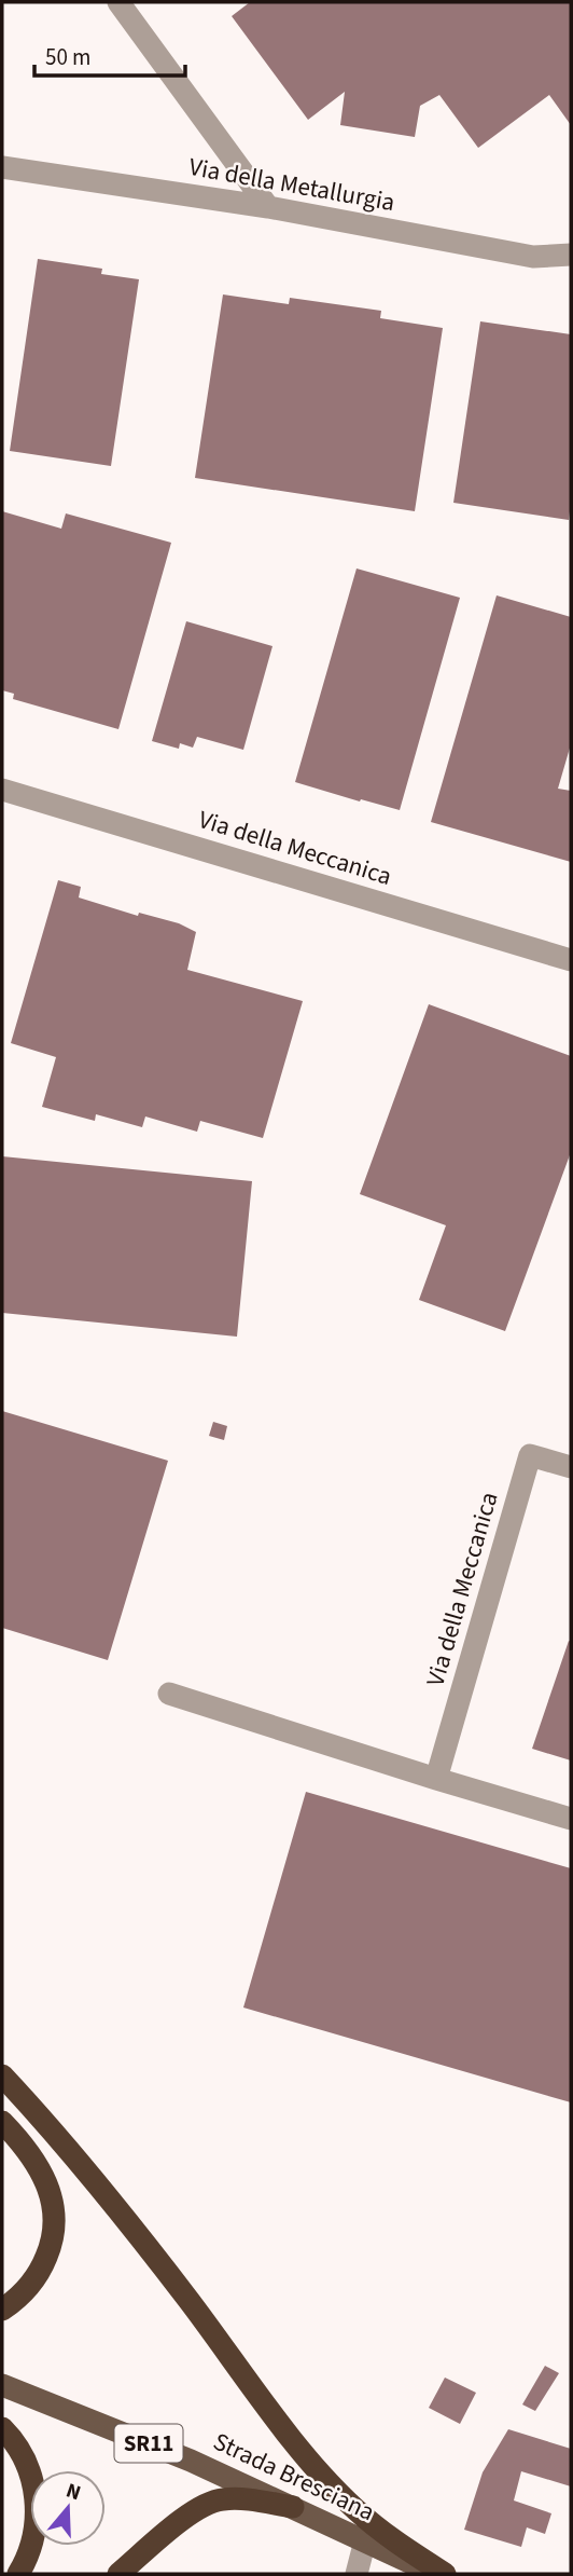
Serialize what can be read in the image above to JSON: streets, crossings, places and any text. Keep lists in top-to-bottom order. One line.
{"streets":{"main road":["SR11","Strada Bresciana"],"street":["Via della Metallurgia","Via della Meccanica"]},"scale_bar":"50 m","north":"top"}
